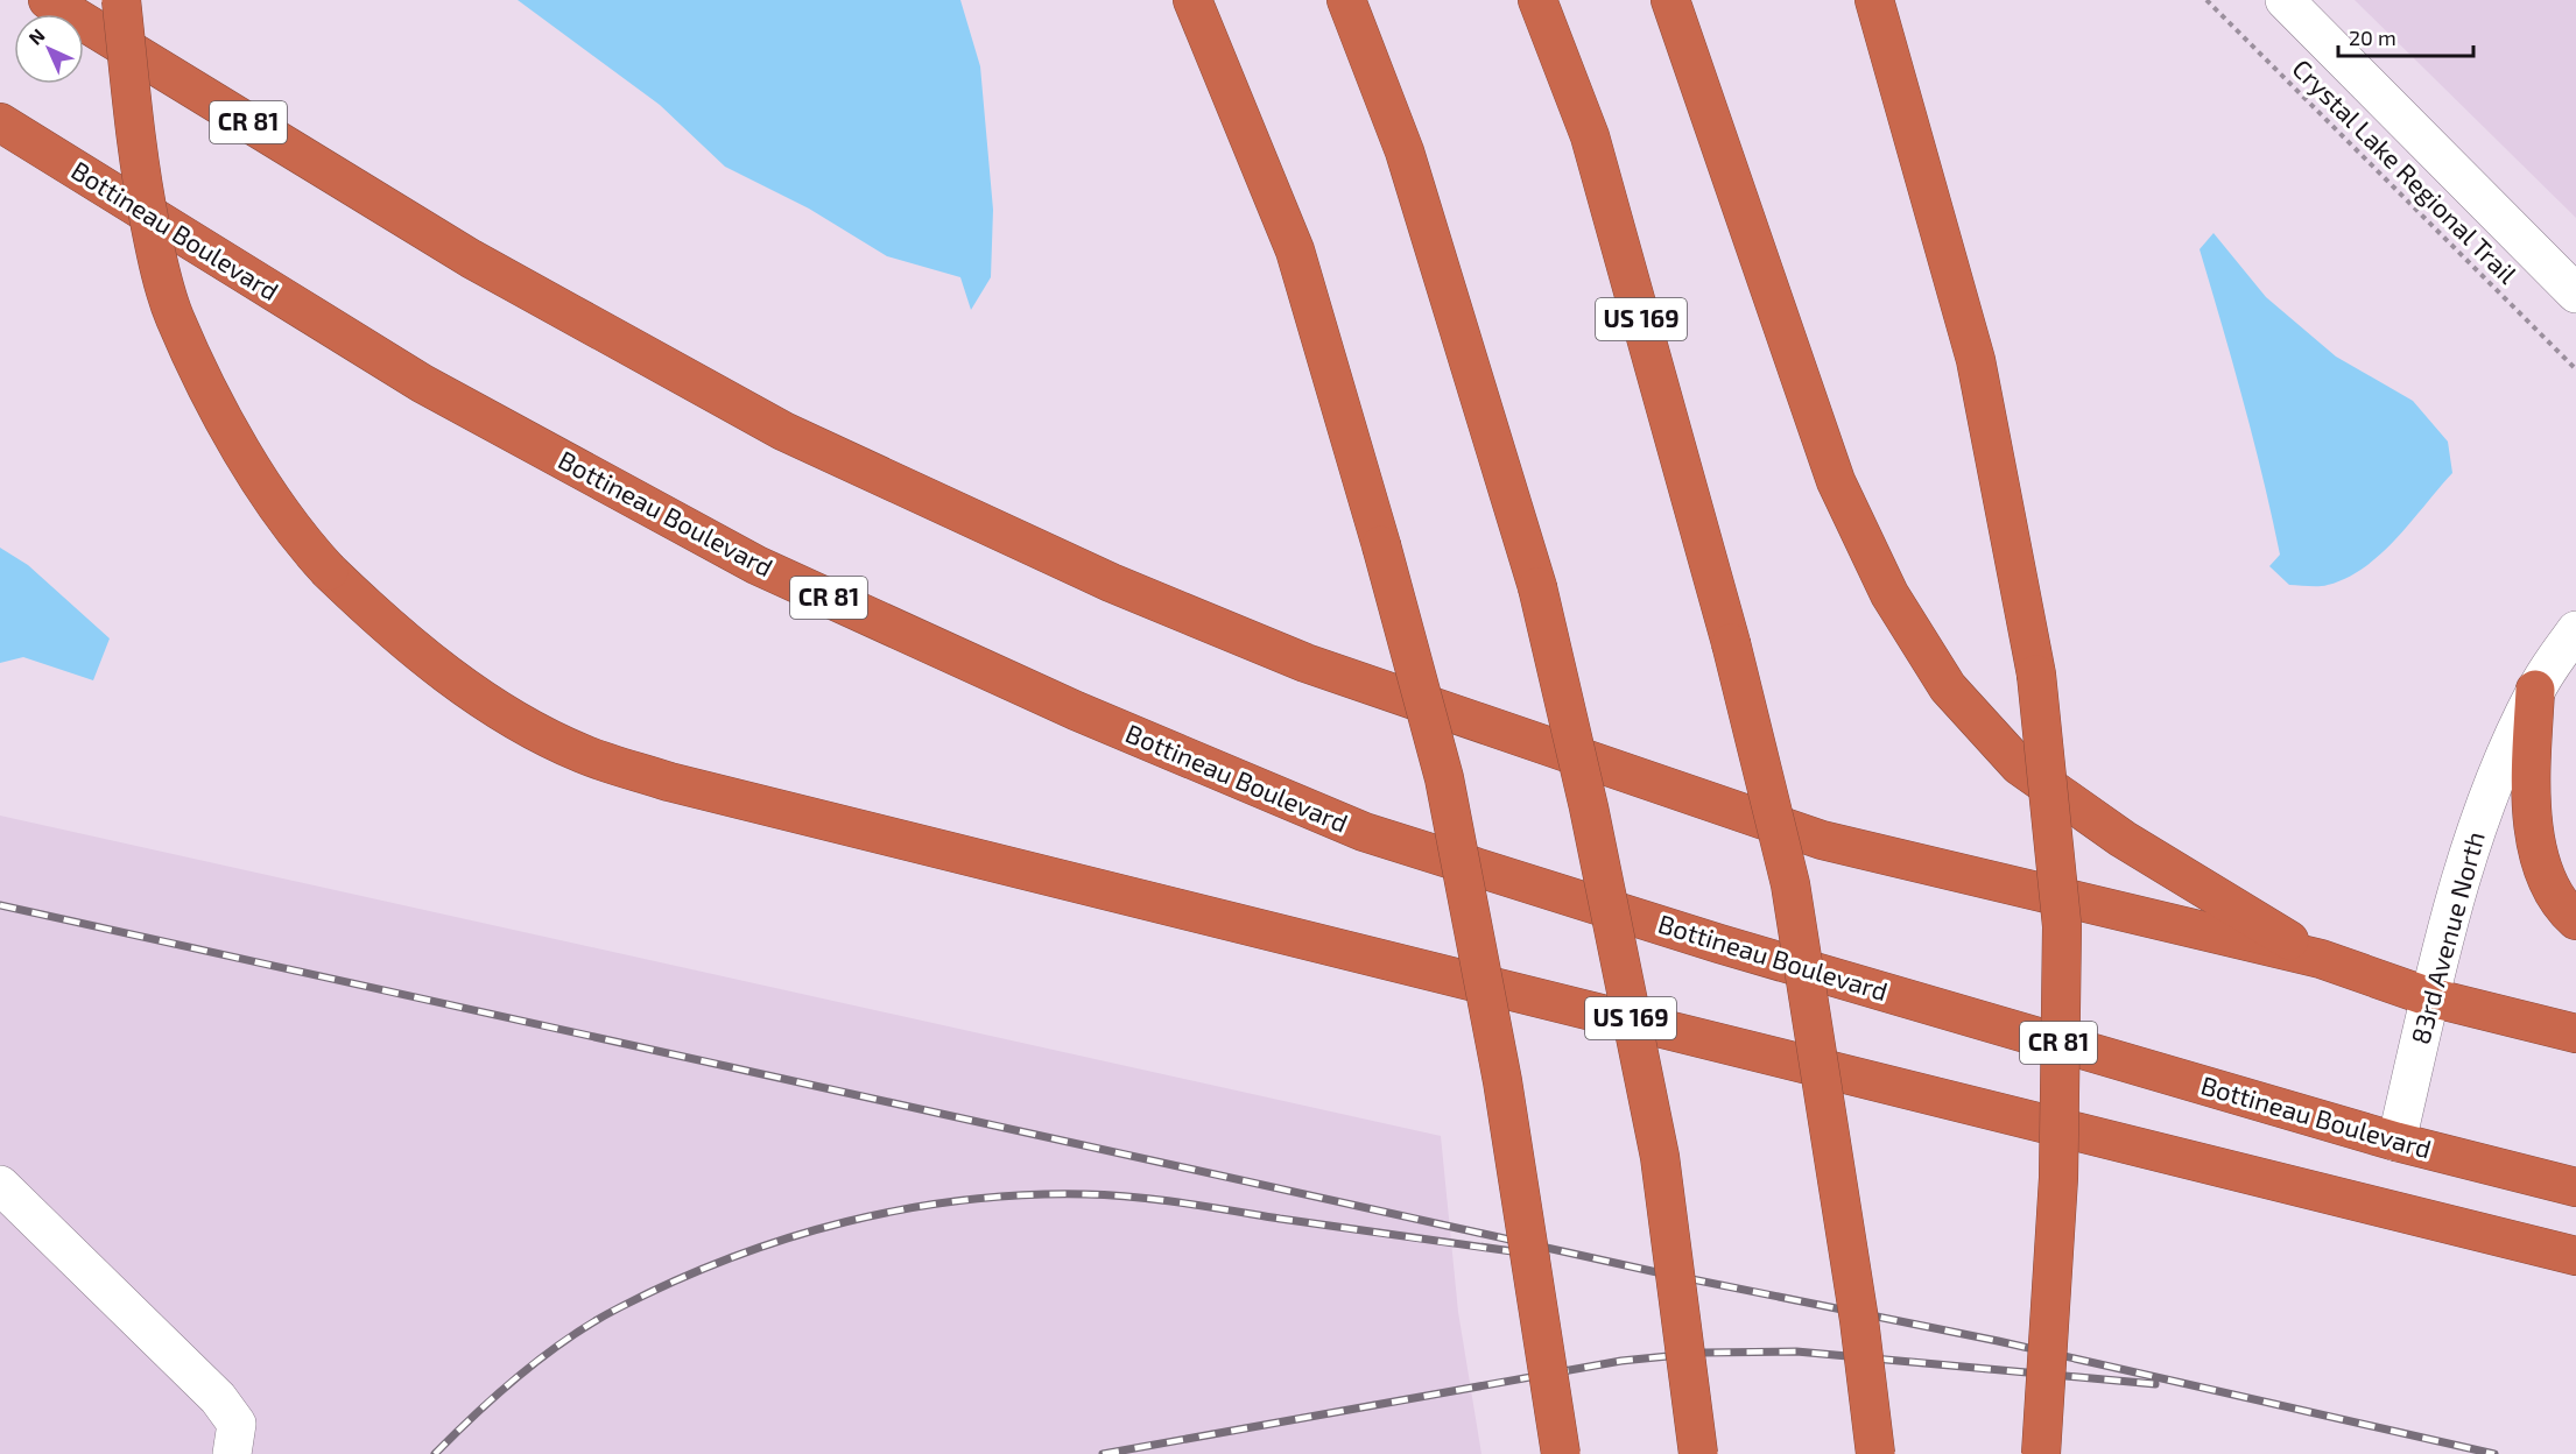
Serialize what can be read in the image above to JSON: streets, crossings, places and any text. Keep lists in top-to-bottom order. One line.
{"streets":{"highway":["CR 81","Bottineau Boulevard","US 169"],"street":["83rd Avenue North"],"path":["Crystal Lake Regional Trail"]},"crossings":[["CR 81","83rd Avenue North"],["Bottineau Boulevard","83rd Avenue North"]],"scale_bar":"20 m","north":"top left"}
